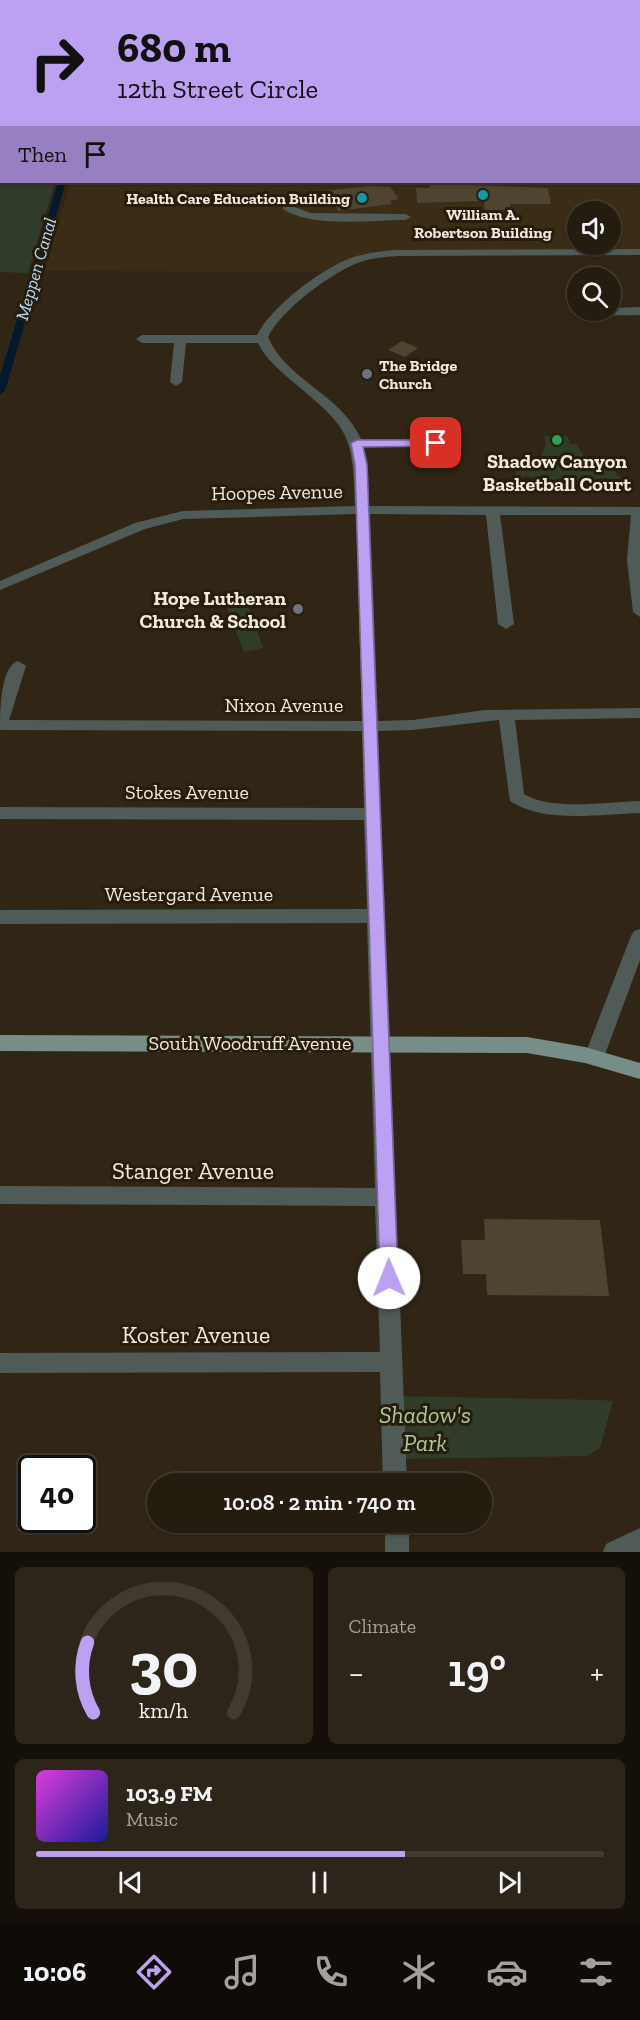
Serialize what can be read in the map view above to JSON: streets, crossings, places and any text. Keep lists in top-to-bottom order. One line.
{"streets":{"main road":["South Woodruff Avenue"],"street":["Hoopes Avenue","Nixon Avenue","Stokes Avenue","Westergard Avenue","Stanger Avenue","Koster Avenue"]},"water":["Meppen Canal"],"parks":["Shadow's Park"],"places":["William A. Robertson Building","Health Care Education Building","The Bridge Church","Shadow Canyon Basketball Court","Hope Lutheran Church & School"],"page":{"turn":["680 m","12th Street Circle"],"then":"Then","limit":"40","trip":"10:08 · 2 min · 740 m","tile":"Climate","heat":["−","19°","+"],"song":["103.9 FM","Music"],"tabs":"10:06","gauge":["30","km/h"]}}
